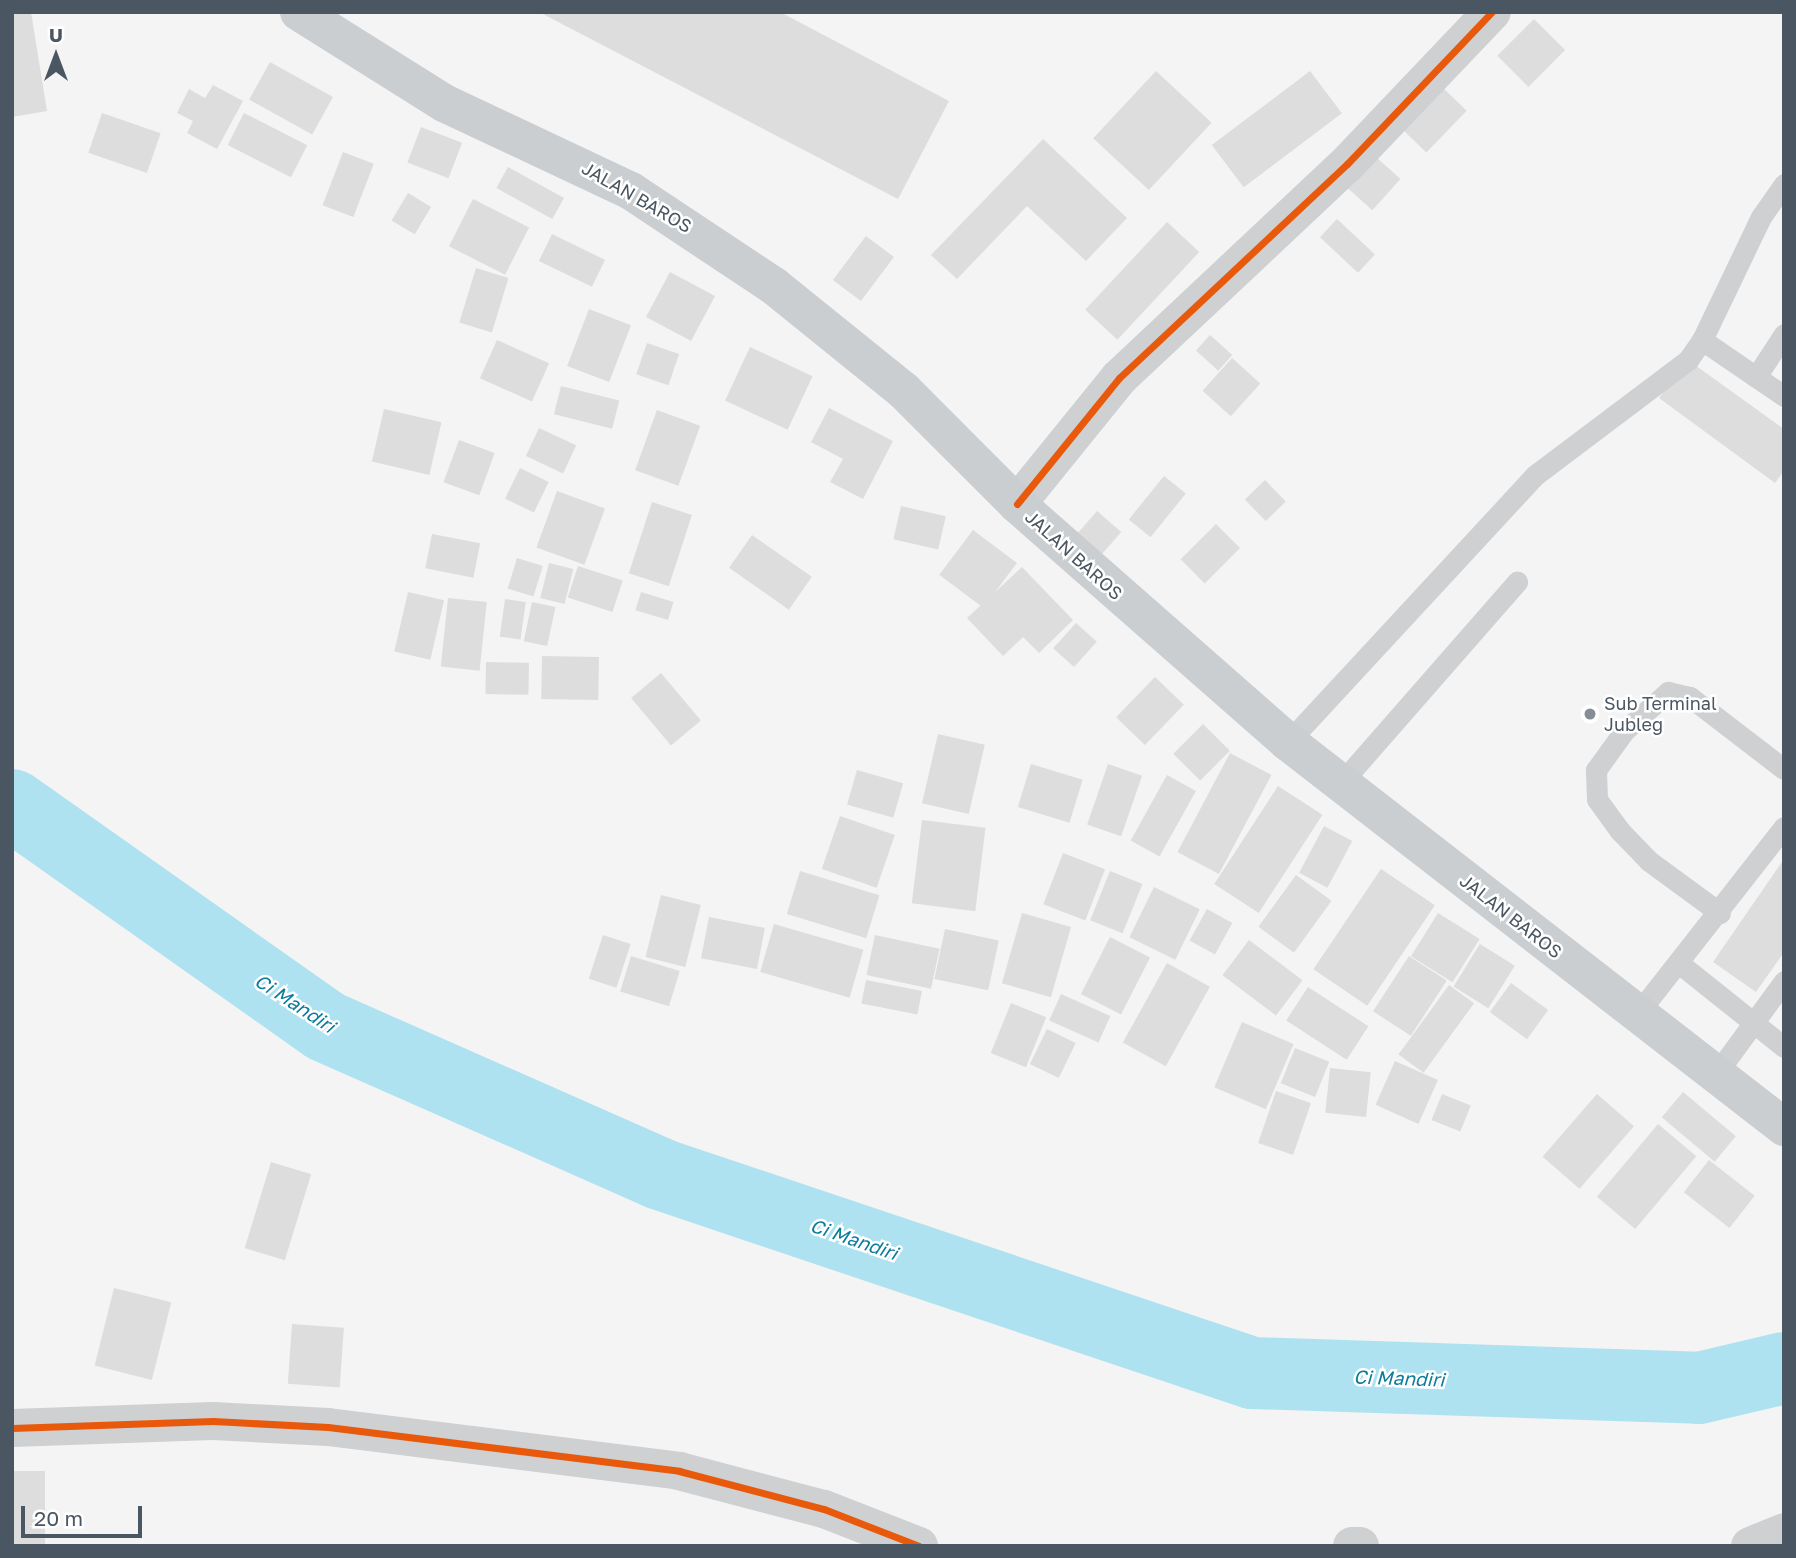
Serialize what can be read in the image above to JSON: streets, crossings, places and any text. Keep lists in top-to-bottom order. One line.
{"streets":{"main road":["JALAN BAROS"]},"water":["Ci Mandiri"],"places":["Sub Terminal Jubleg"],"scale_bar":"20 m","north":"top"}
